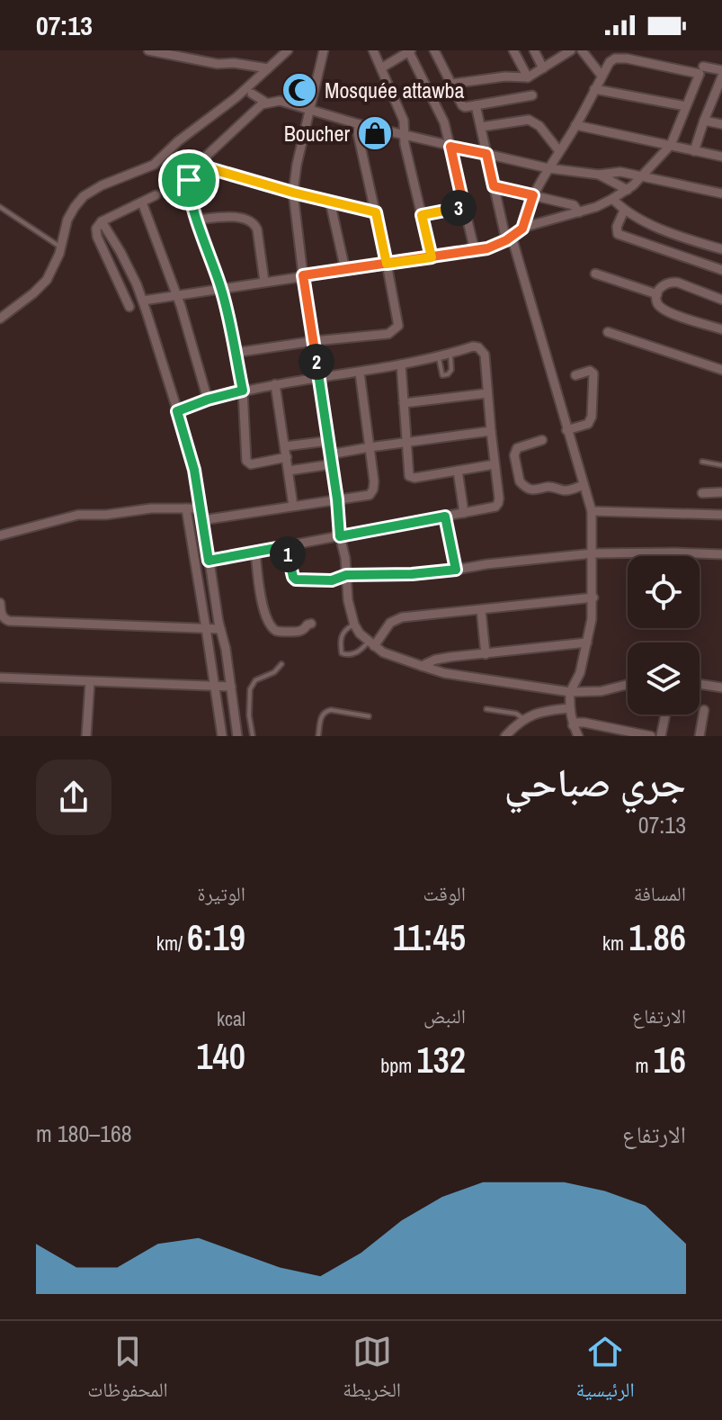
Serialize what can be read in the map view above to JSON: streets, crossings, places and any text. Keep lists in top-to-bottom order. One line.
{"places":{"mosque":["Mosquée attawba"],"shop":["Boucher"]},"page":{"status":"07:13","pins":["3","2","1"],"heading":["جري صباحي","07:13"],"stats":[["المسافة","1.86 km"],["الوقت","11:45"],["الوتيرة","6:19 /km"],["الارتفاع","16 m"],["النبض","132 bpm"],["kcal","140"]],"chart":["الارتفاع","168–180 m"],"tabs":["الرئيسية","الخريطة","المحفوظات"]}}
